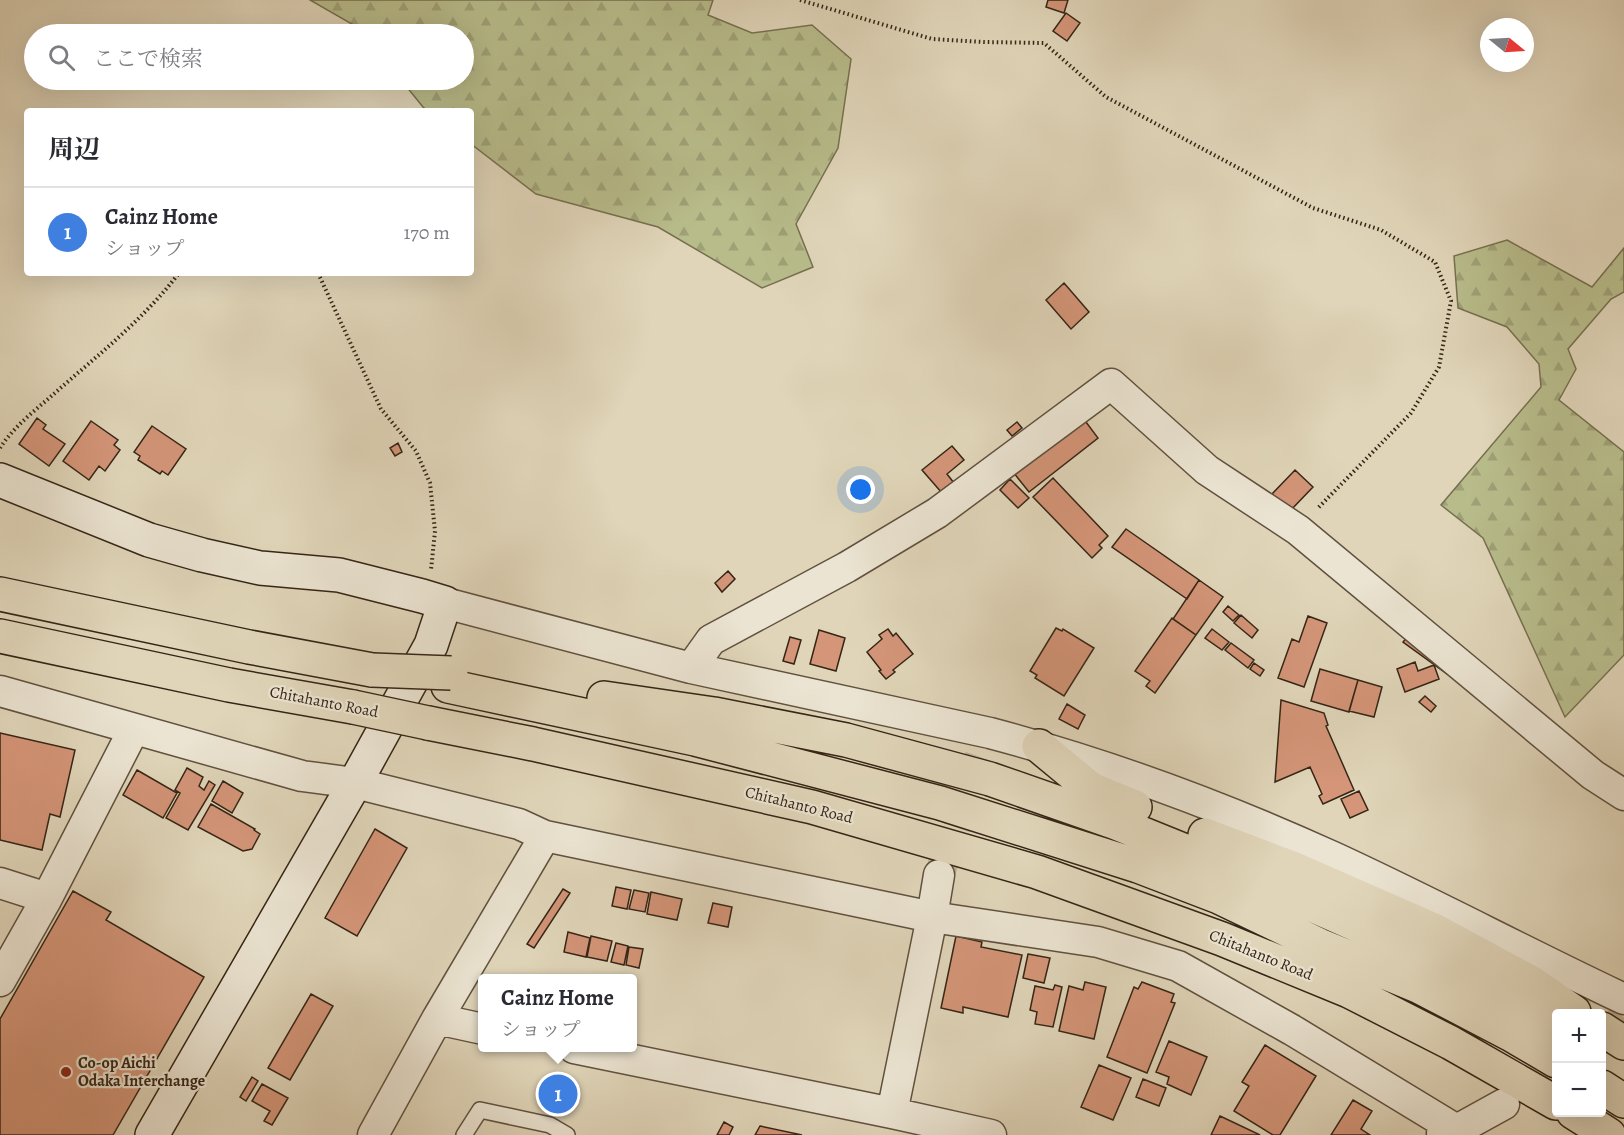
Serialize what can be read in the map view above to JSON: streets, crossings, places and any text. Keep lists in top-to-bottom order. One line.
{"streets":{"highway":["Chitahanto Road"]},"places":["Co-op Aichi Odaka Interchange"],"north":"right","page":{"search":"ここで検索","heading":"周辺","list":[{"mark":"1","name":"Cainz Home","note":"ショップ","value":"170 m"}],"popup":["Cainz Home","ショップ"],"map_buttons":["+","−"],"pins":"1"}}
